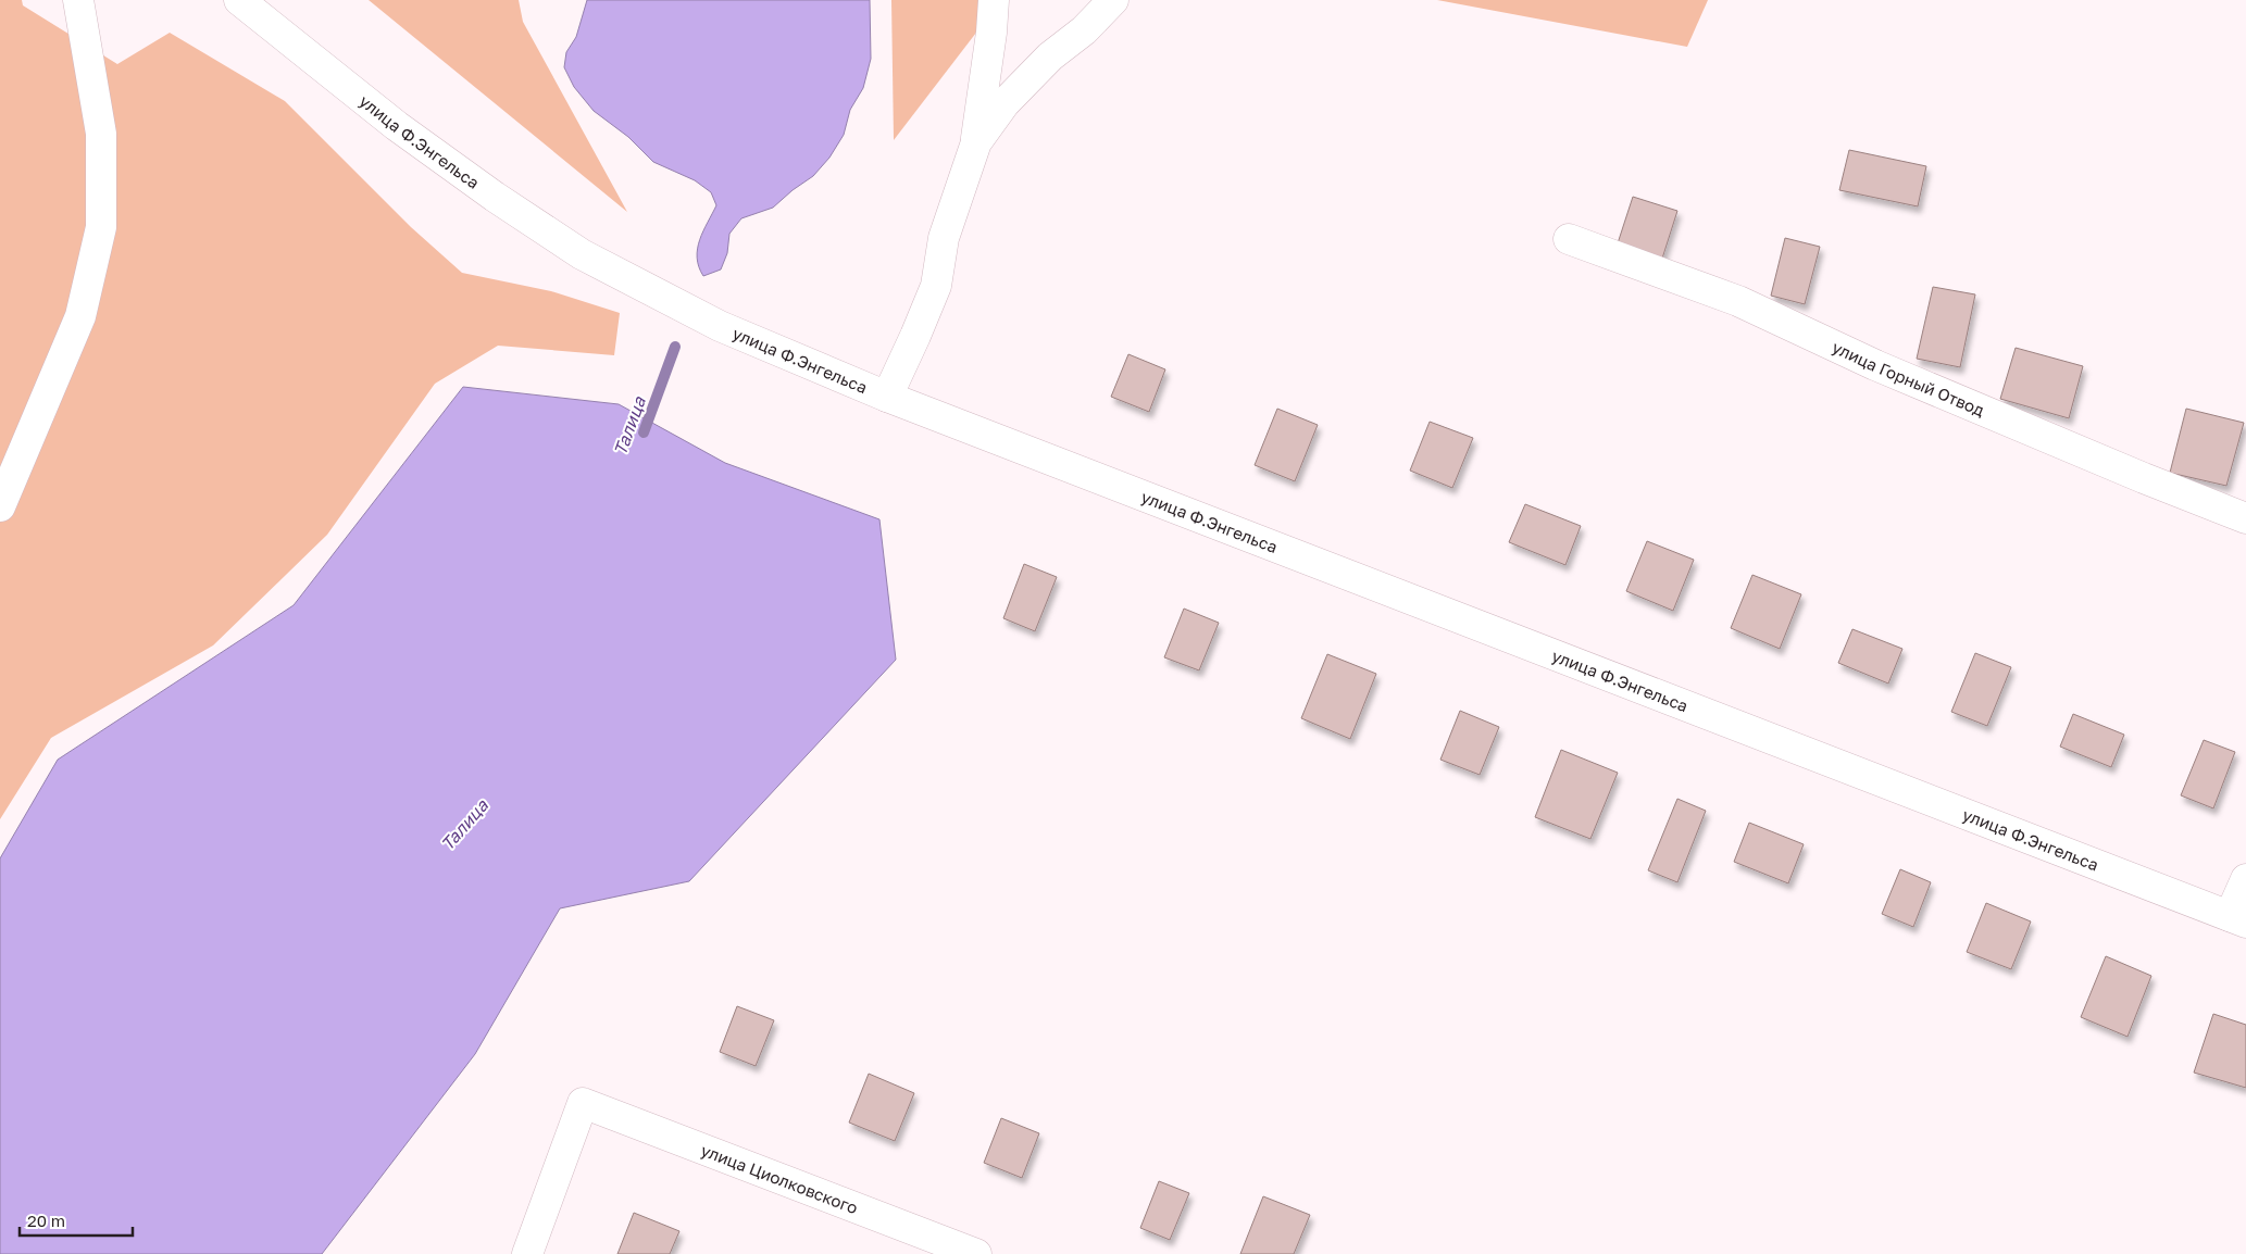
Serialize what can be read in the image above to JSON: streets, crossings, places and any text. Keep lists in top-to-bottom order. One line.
{"streets":{"street":["улица Ф.Энгельса","улица Горный Отвод","улица Циолковского"]},"water":["Талица"],"scale_bar":"20 m"}
